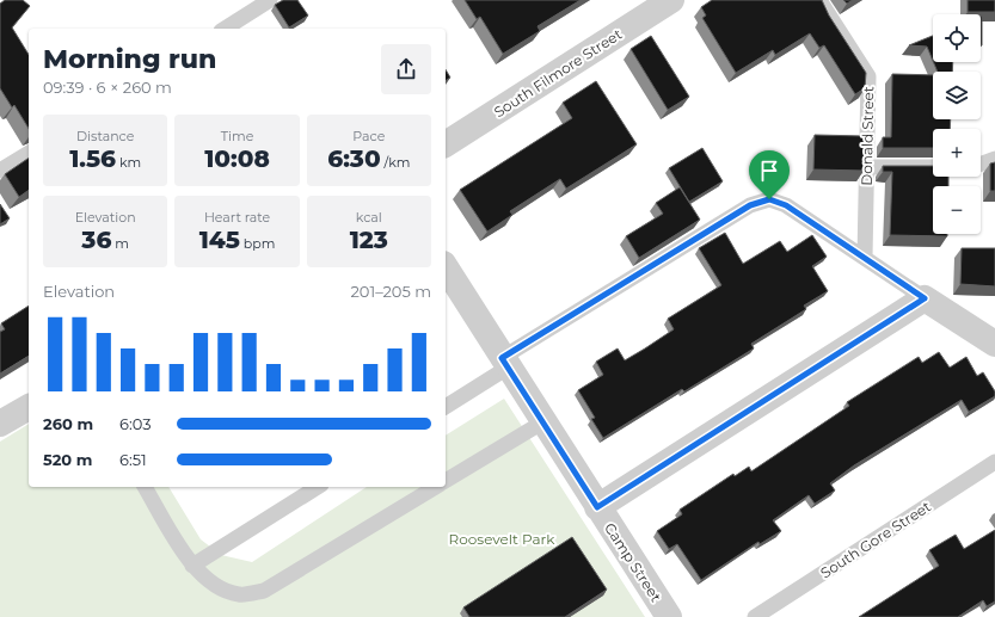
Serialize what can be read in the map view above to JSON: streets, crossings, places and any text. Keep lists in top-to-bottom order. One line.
{"streets":{"street":["South Filmore Street","Camp Street"],"lane":["Donald Street","South Gore Street"]},"parks":["Roosevelt Park"],"page":{"map_buttons":["+","−"],"heading":["Morning run","09:39 · 6 × 260 m"],"stats":[["Distance","1.56 km"],["Time","10:08"],["Pace","6:30 /km"],["Elevation","36 m"],["Heart rate","145 bpm"],["kcal","123"]],"chart":["Elevation","201–205 m"],"list":[{"name":"260 m","note":"6:03"},{"name":"520 m","note":"6:51"}]}}
